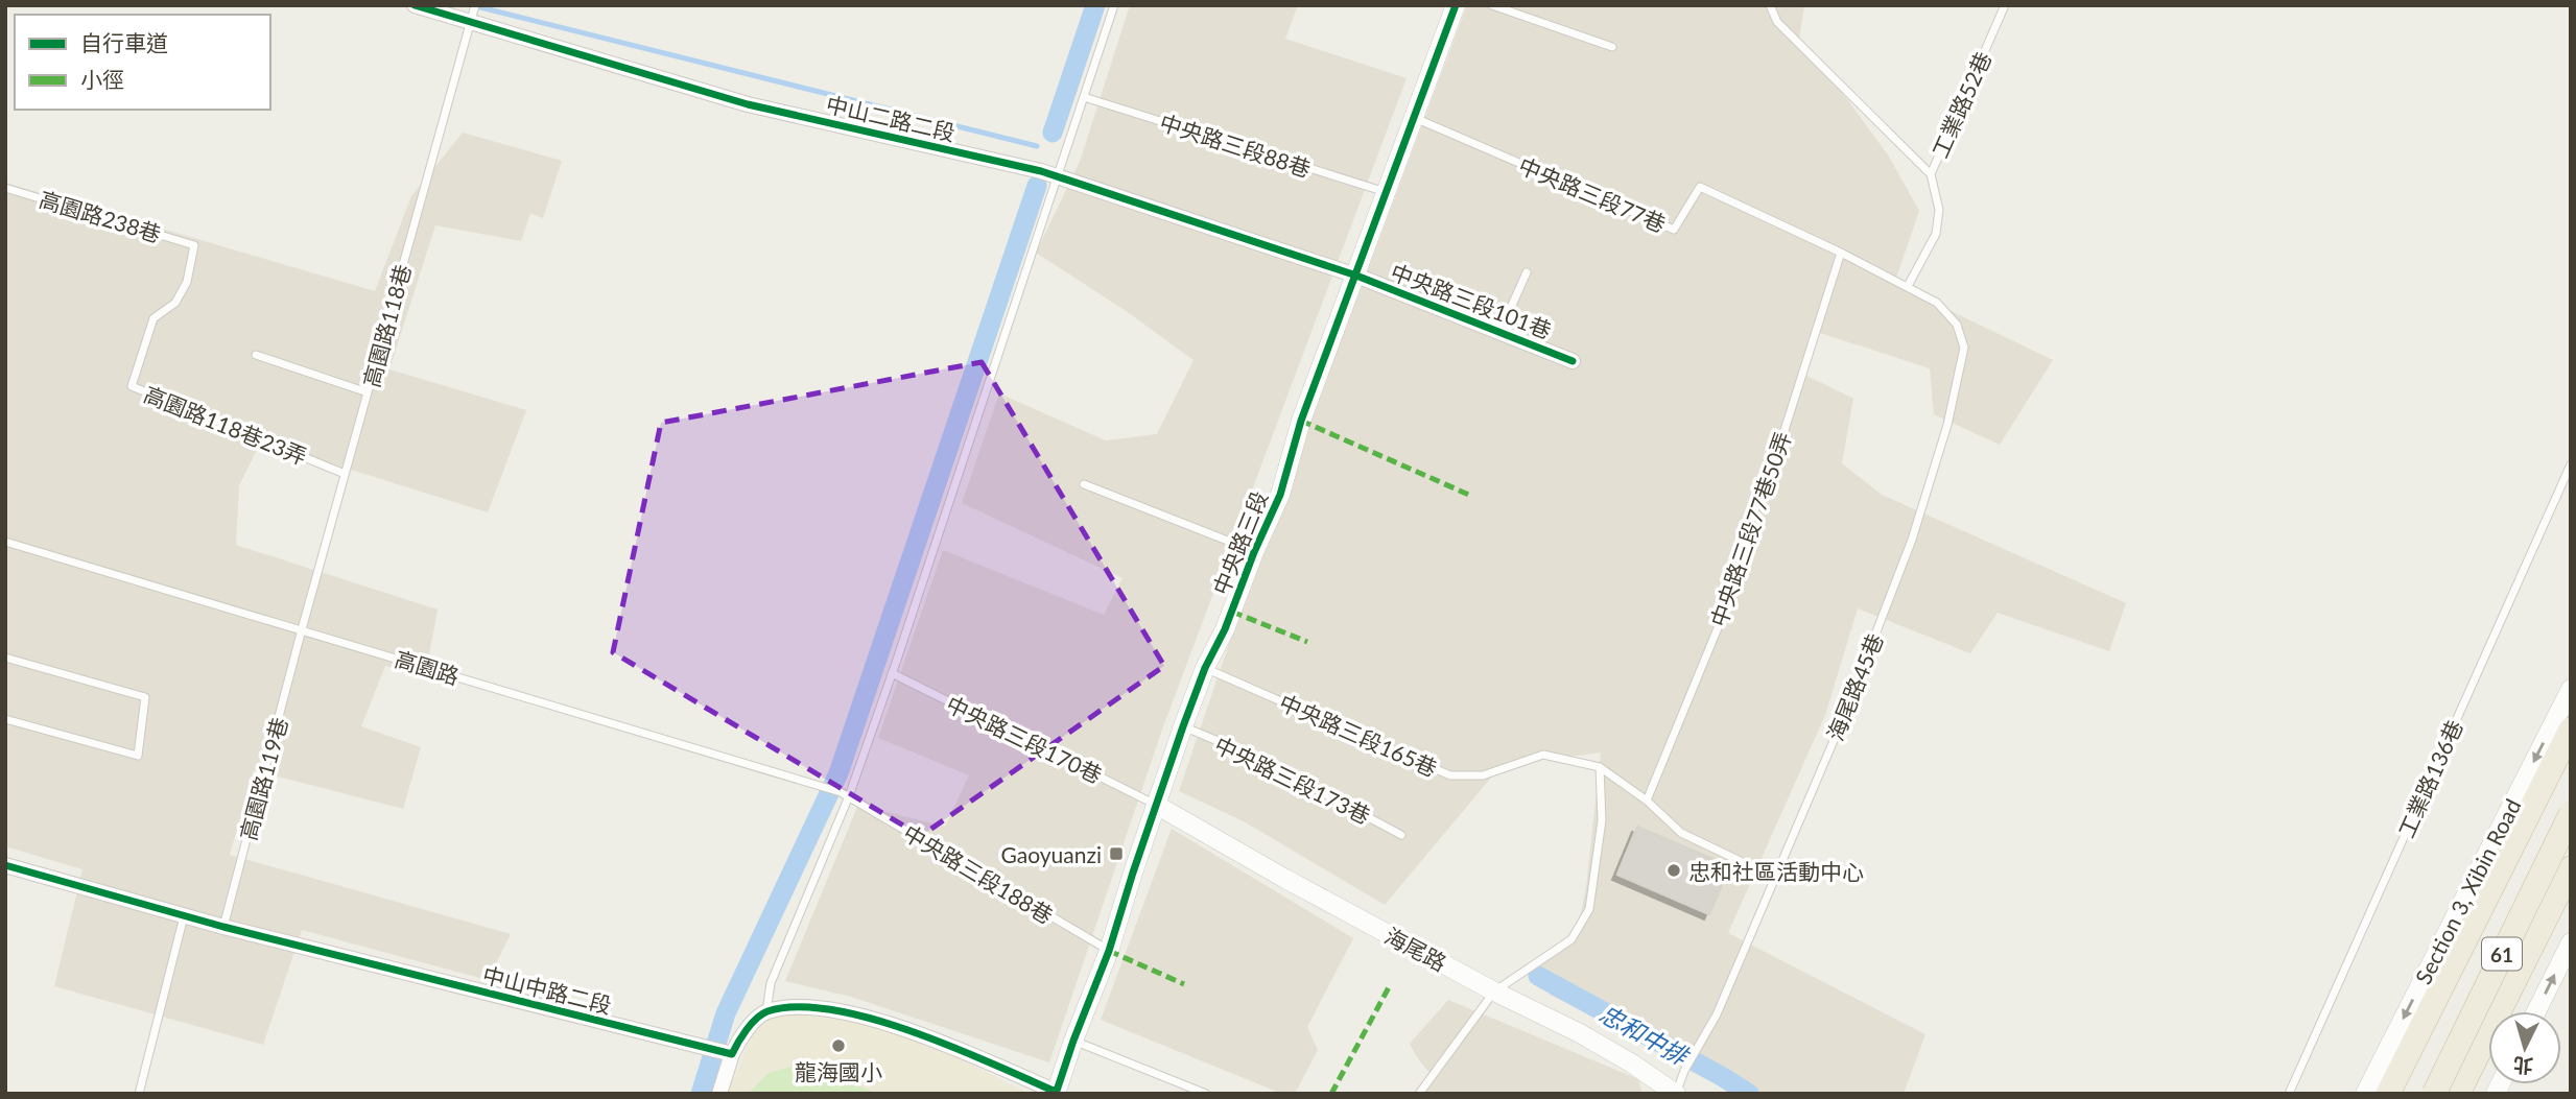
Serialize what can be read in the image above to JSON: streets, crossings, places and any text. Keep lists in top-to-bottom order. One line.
{"streets":{"highway":["61"],"street":["中山二路二段","中央路三段101巷","中央路三段","Section 3, Xibin Road","海尾路","中山中路二段"],"lane":["工業路52巷","中央路三段88巷","中央路三段77巷","高園路238巷","高園路118巷","高園路118巷23弄","中央路三段77巷50弄","高園路","海尾路45巷","中央路三段165巷","中央路三段170巷","高園路119巷","工業路136巷","中央路三段173巷","中央路三段188巷"]},"crossings":[["工業路52巷","中央路三段77巷"],["工業路52巷","海尾路45巷"],["中山二路二段","中央路三段101巷"],["中山二路二段","高園路118巷"],["中山二路二段","中央路三段"],["中央路三段88巷","中央路三段"],["中央路三段77巷","中央路三段77巷50弄"],["中央路三段77巷","中央路三段"],["中央路三段77巷","海尾路45巷"],["高園路238巷","高園路118巷23弄"],["中央路三段101巷","中央路三段"],["高園路118巷","高園路118巷23弄"],["高園路118巷","高園路"],["高園路118巷","高園路119巷"],["中央路三段","中央路三段165巷"],["中央路三段","中央路三段170巷"],["中央路三段","中央路三段173巷"],["中央路三段","中央路三段188巷"],["中央路三段","海尾路"],["高園路","高園路119巷"],["高園路","中央路三段188巷"],["海尾路45巷","海尾路"],["中央路三段170巷","海尾路"],["高園路119巷","中山中路二段"]],"one_way":["Section 3, Xibin Road"],"water":["忠和中排"],"places":{"transit":["Gaoyuanzi"],"other":["忠和社區活動中心","龍海國小"]},"legend":["自行車道","小徑"],"north":"bottom"}
